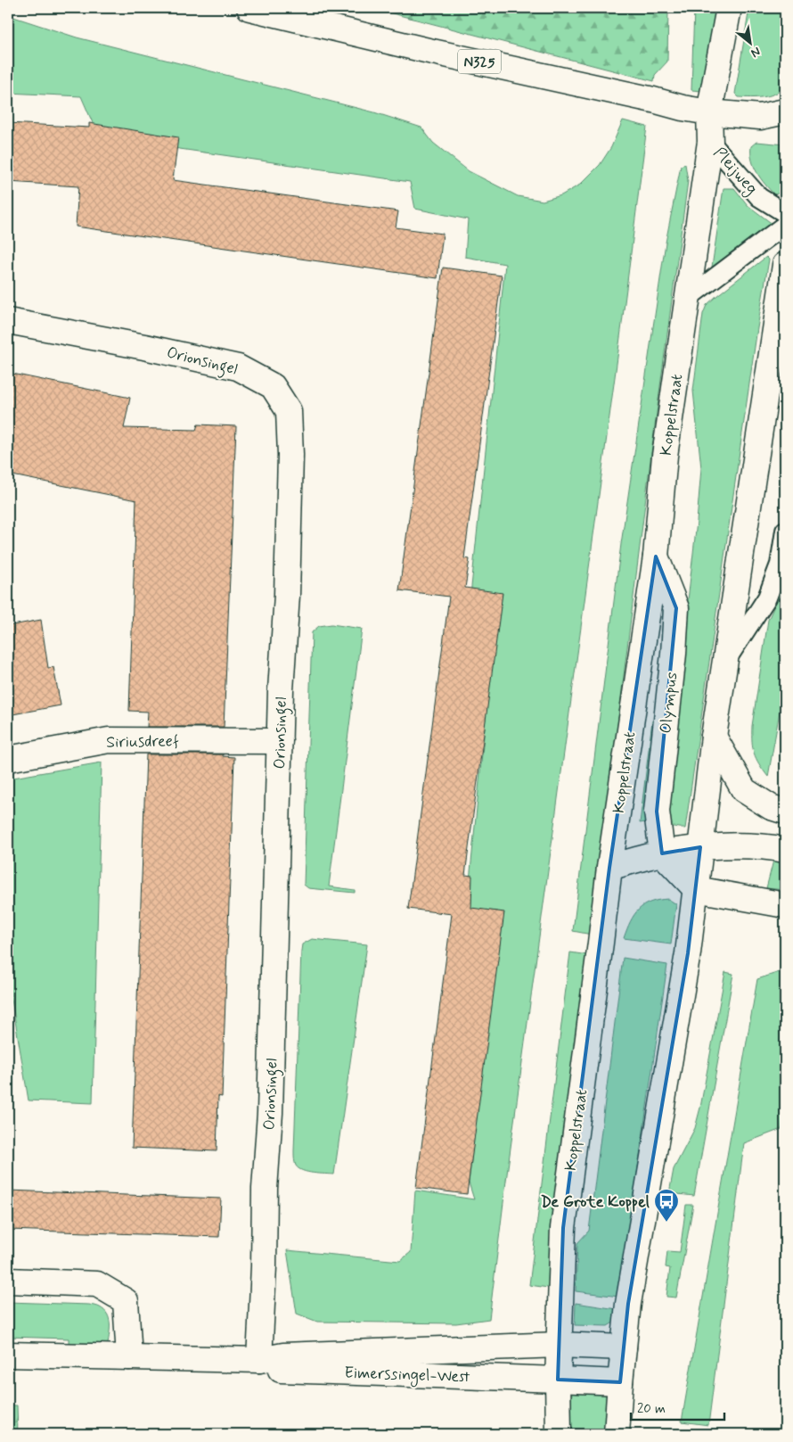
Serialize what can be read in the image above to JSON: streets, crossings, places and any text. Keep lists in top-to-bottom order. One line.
{"streets":{"main road":["N325","Orionsingel","Koppelstraat","Olympus","Siriusdreef","Eimerssingel-West"],"lane":["Pleijweg"]},"crossings":[["N325","Koppelstraat"],["Pleijweg","Koppelstraat"],["Orionsingel","Siriusdreef"],["Orionsingel","Eimerssingel-West"],["Koppelstraat","Olympus"],["Koppelstraat","Eimerssingel-West"]],"places":{"bus stop":["De Grote Koppel"]},"scale_bar":"20 m","north":"bottom right"}
